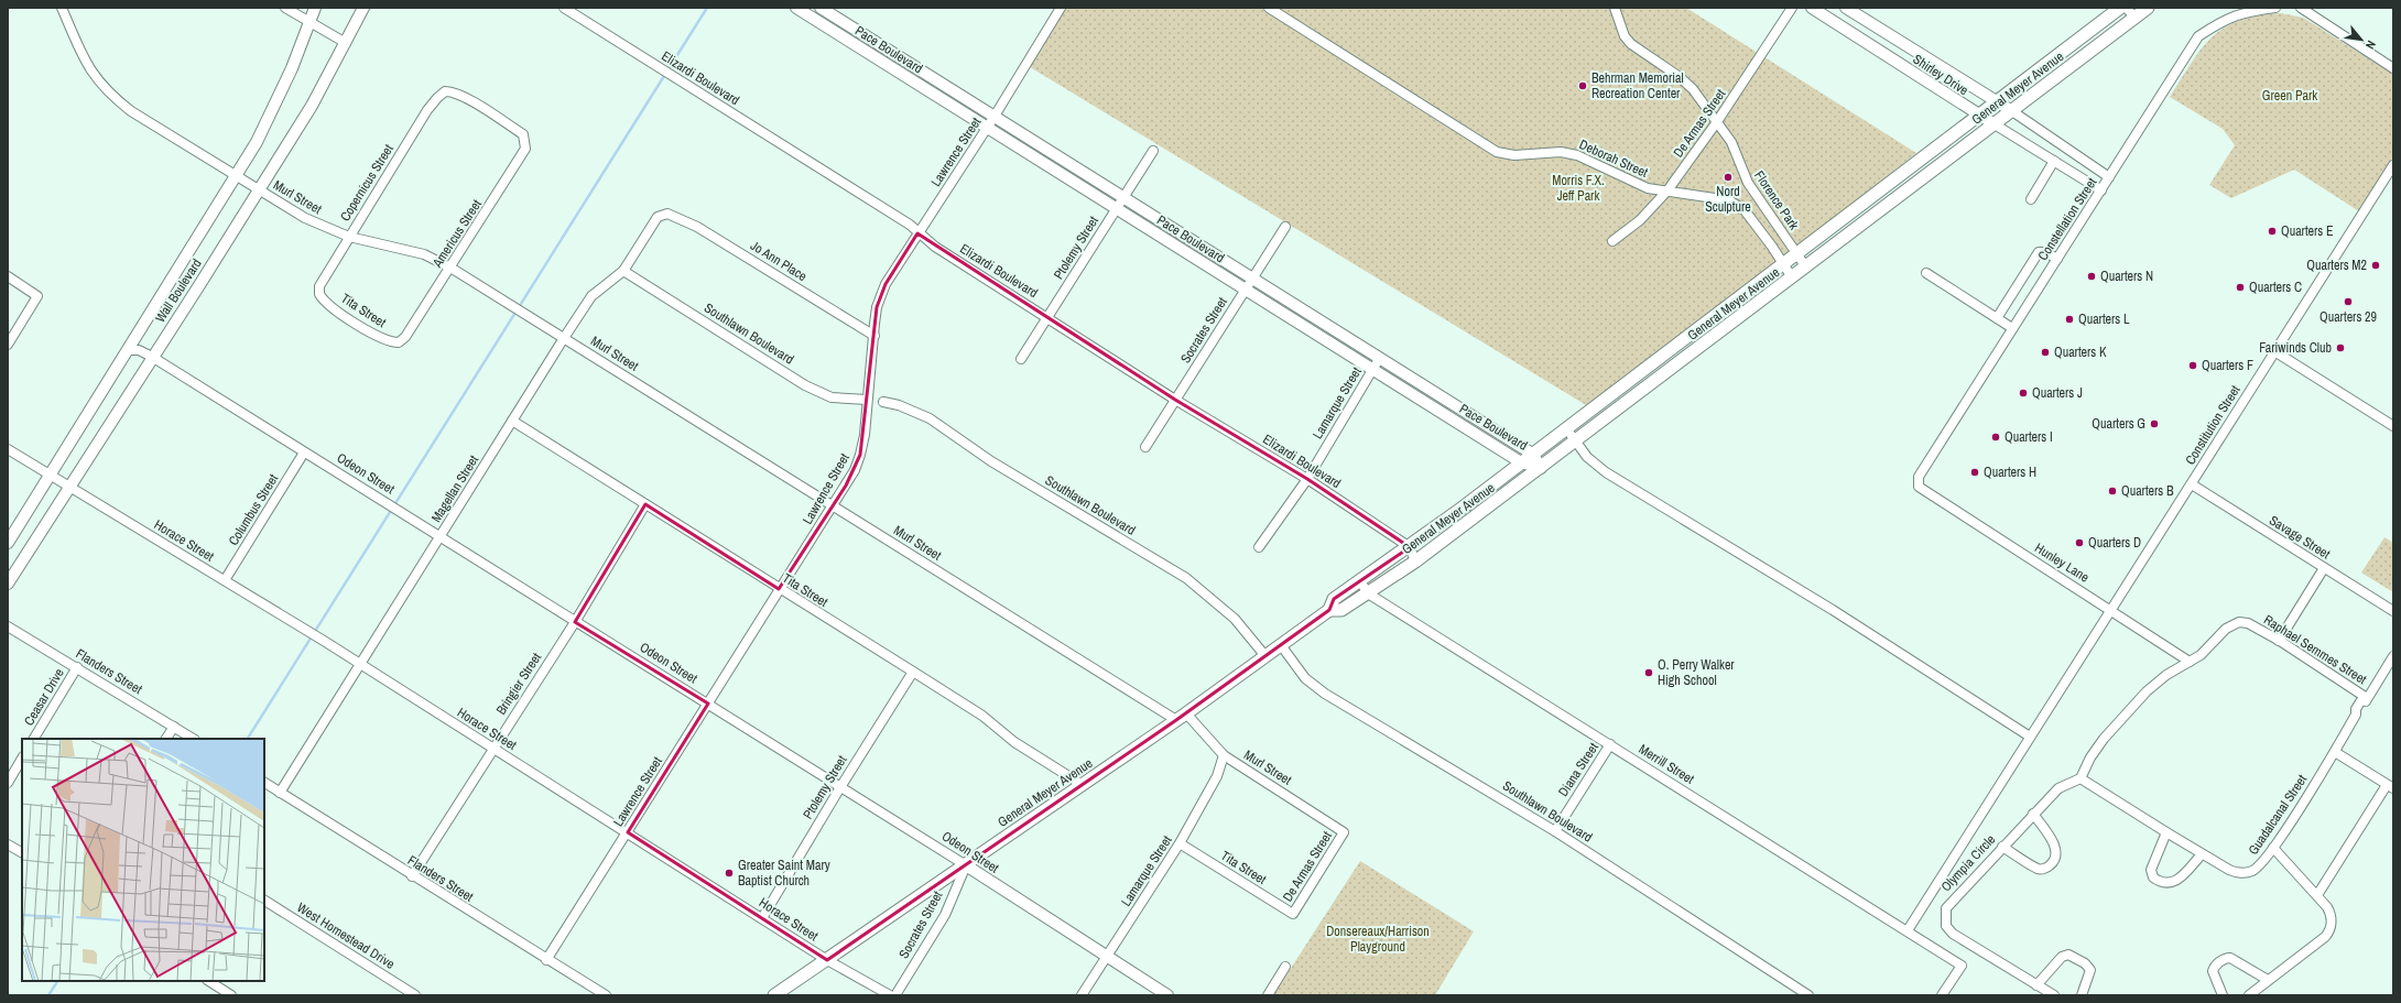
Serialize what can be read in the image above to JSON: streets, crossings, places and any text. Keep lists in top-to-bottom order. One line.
{"streets":{"main road":["General Meyer Avenue"],"street":["Pace Boulevard","Shirley Drive","Elizardi Boulevard","De Armas Street","Lawrence Street","Deborah Street","Copernicus Street","Murl Street","Florence Park","Constellation Street","Americus Street","Ptolemy Street","Jo Ann Place","Wall Boulevard","Tita Street","Socrates Street","Southlawn Boulevard","Lamarque Street","Constitution Street","Odeon Street","Magellan Street","Columbus Street","Savage Street","Horace Street","Hunley Lane","Raphael Semmes Street","Flanders Street","Bringier Street","Ceasar Drive","Merrill Street","Diana Street","Guadalcanal Street","Olympia Circle","West Homestead Drive"]},"crossings":[["Pace Boulevard","General Meyer Avenue"],["Pace Boulevard","Lawrence Street"],["Pace Boulevard","Ptolemy Street"],["Pace Boulevard","Socrates Street"],["Pace Boulevard","Lamarque Street"],["Shirley Drive","General Meyer Avenue"],["Shirley Drive","Constellation Street"],["Elizardi Boulevard","General Meyer Avenue"],["Elizardi Boulevard","Lawrence Street"],["Elizardi Boulevard","Ptolemy Street"],["Elizardi Boulevard","Socrates Street"],["Elizardi Boulevard","Lamarque Street"],["General Meyer Avenue","Deborah Street"],["General Meyer Avenue","Murl Street"],["General Meyer Avenue","Florence Park"],["General Meyer Avenue","Tita Street"],["General Meyer Avenue","Socrates Street"],["General Meyer Avenue","Southlawn Boulevard"],["General Meyer Avenue","Odeon Street"],["General Meyer Avenue","Horace Street"],["General Meyer Avenue","Merrill Street"],["De Armas Street","Deborah Street"],["De Armas Street","Murl Street"],["De Armas Street","Florence Park"],["De Armas Street","Tita Street"],["Lawrence Street","Murl Street"],["Lawrence Street","Jo Ann Place"],["Lawrence Street","Tita Street"],["Lawrence Street","Southlawn Boulevard"],["Lawrence Street","Odeon Street"],["Lawrence Street","Horace Street"],["Lawrence Street","Flanders Street"],["Copernicus Street","Murl Street"],["Copernicus Street","Americus Street"],["Copernicus Street","Tita Street"],["Murl Street","Americus Street"],["Murl Street","Wall Boulevard"],["Murl Street","Lamarque Street"],["Murl Street","Magellan Street"],["Constellation Street","Hunley Lane"],["Americus Street","Tita Street"],["Ptolemy Street","Tita Street"],["Ptolemy Street","Odeon Street"],["Ptolemy Street","Horace Street"],["Jo Ann Place","Magellan Street"],["Wall Boulevard","Odeon Street"],["Wall Boulevard","Horace Street"],["Tita Street","Lamarque Street"],["Tita Street","Magellan Street"],["Tita Street","Bringier Street"],["Socrates Street","Odeon Street"],["Southlawn Boulevard","Magellan Street"],["Southlawn Boulevard","Diana Street"],["Lamarque Street","Odeon Street"],["Constitution Street","Savage Street"],["Constitution Street","Hunley Lane"],["Constitution Street","Merrill Street"],["Odeon Street","Magellan Street"],["Odeon Street","Columbus Street"],["Odeon Street","Bringier Street"],["Magellan Street","Horace Street"],["Magellan Street","Flanders Street"],["Columbus Street","Horace Street"],["Horace Street","Bringier Street"],["Hunley Lane","Raphael Semmes Street"],["Raphael Semmes Street","Guadalcanal Street"],["Raphael Semmes Street","Olympia Circle"],["Flanders Street","Bringier Street"],["Flanders Street","Ceasar Drive"],["Merrill Street","Diana Street"],["Guadalcanal Street","Olympia Circle"]],"parks":["Green Park","Morris F.X. Jeff Park","Donsereaux/Harrison Playground"],"places":["Behrman Memorial Recreation Center","Nord Sculpture","Quarters E","Quarters M2","Quarters N","Quarters C","Quarters 29","Quarters L","Fariwinds Club","Quarters K","Quarters F","Quarters J","Quarters G","Quarters I","Quarters H","Quarters B","Quarters D","O. Perry Walker High School","Greater Saint Mary Baptist Church"],"north":"bottom right"}
